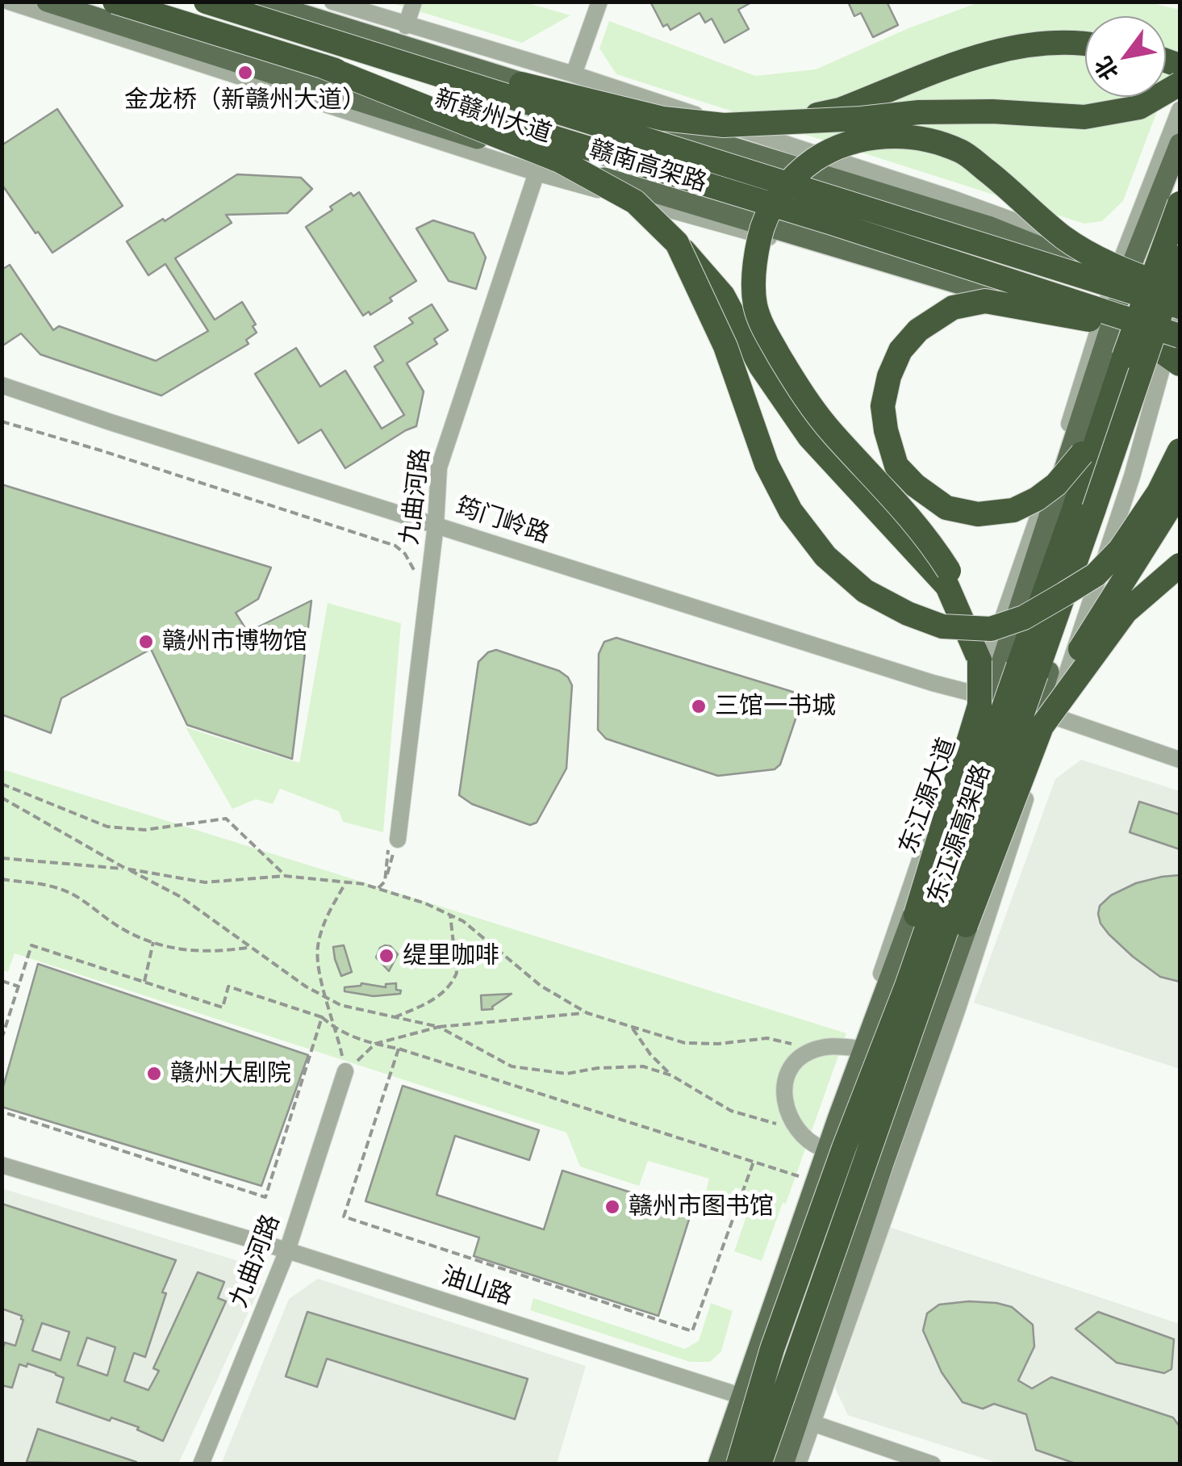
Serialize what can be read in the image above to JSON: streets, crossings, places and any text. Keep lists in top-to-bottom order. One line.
{"streets":{"highway":["赣南高架路","东江源高架路"],"main road":["新赣州大道","东江源大道"],"street":["九曲河路","筠门岭路","油山路"]},"crossings":[["新赣州大道","赣南高架路"],["新赣州大道","东江源大道"],["九曲河路","筠门岭路"],["九曲河路","油山路"],["筠门岭路","东江源大道"],["东江源大道","油山路"]],"places":["金龙桥（新赣州大道）","赣州市博物馆","三馆一书城","缇里咖啡","赣州大剧院","赣州市图书馆"],"north":"bottom left"}
